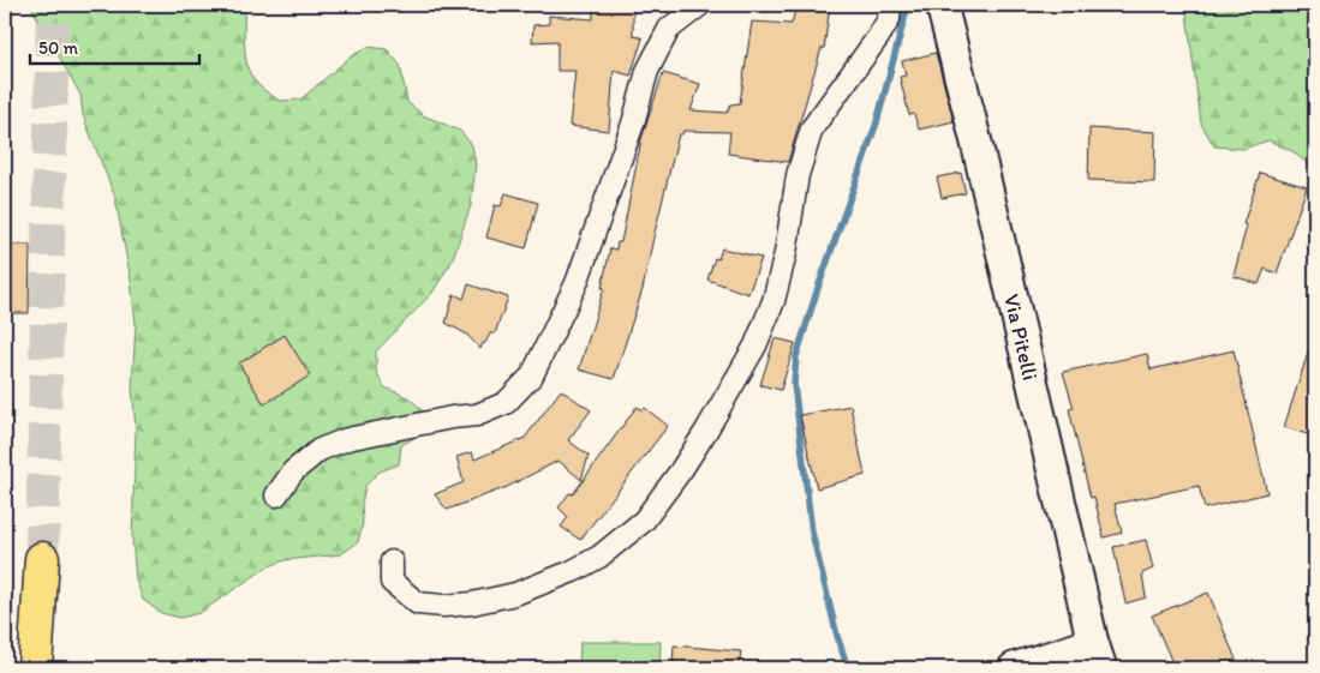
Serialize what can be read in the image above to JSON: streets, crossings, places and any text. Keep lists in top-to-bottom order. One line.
{"streets":{"street":["Via Pitelli"]},"scale_bar":"50 m"}
